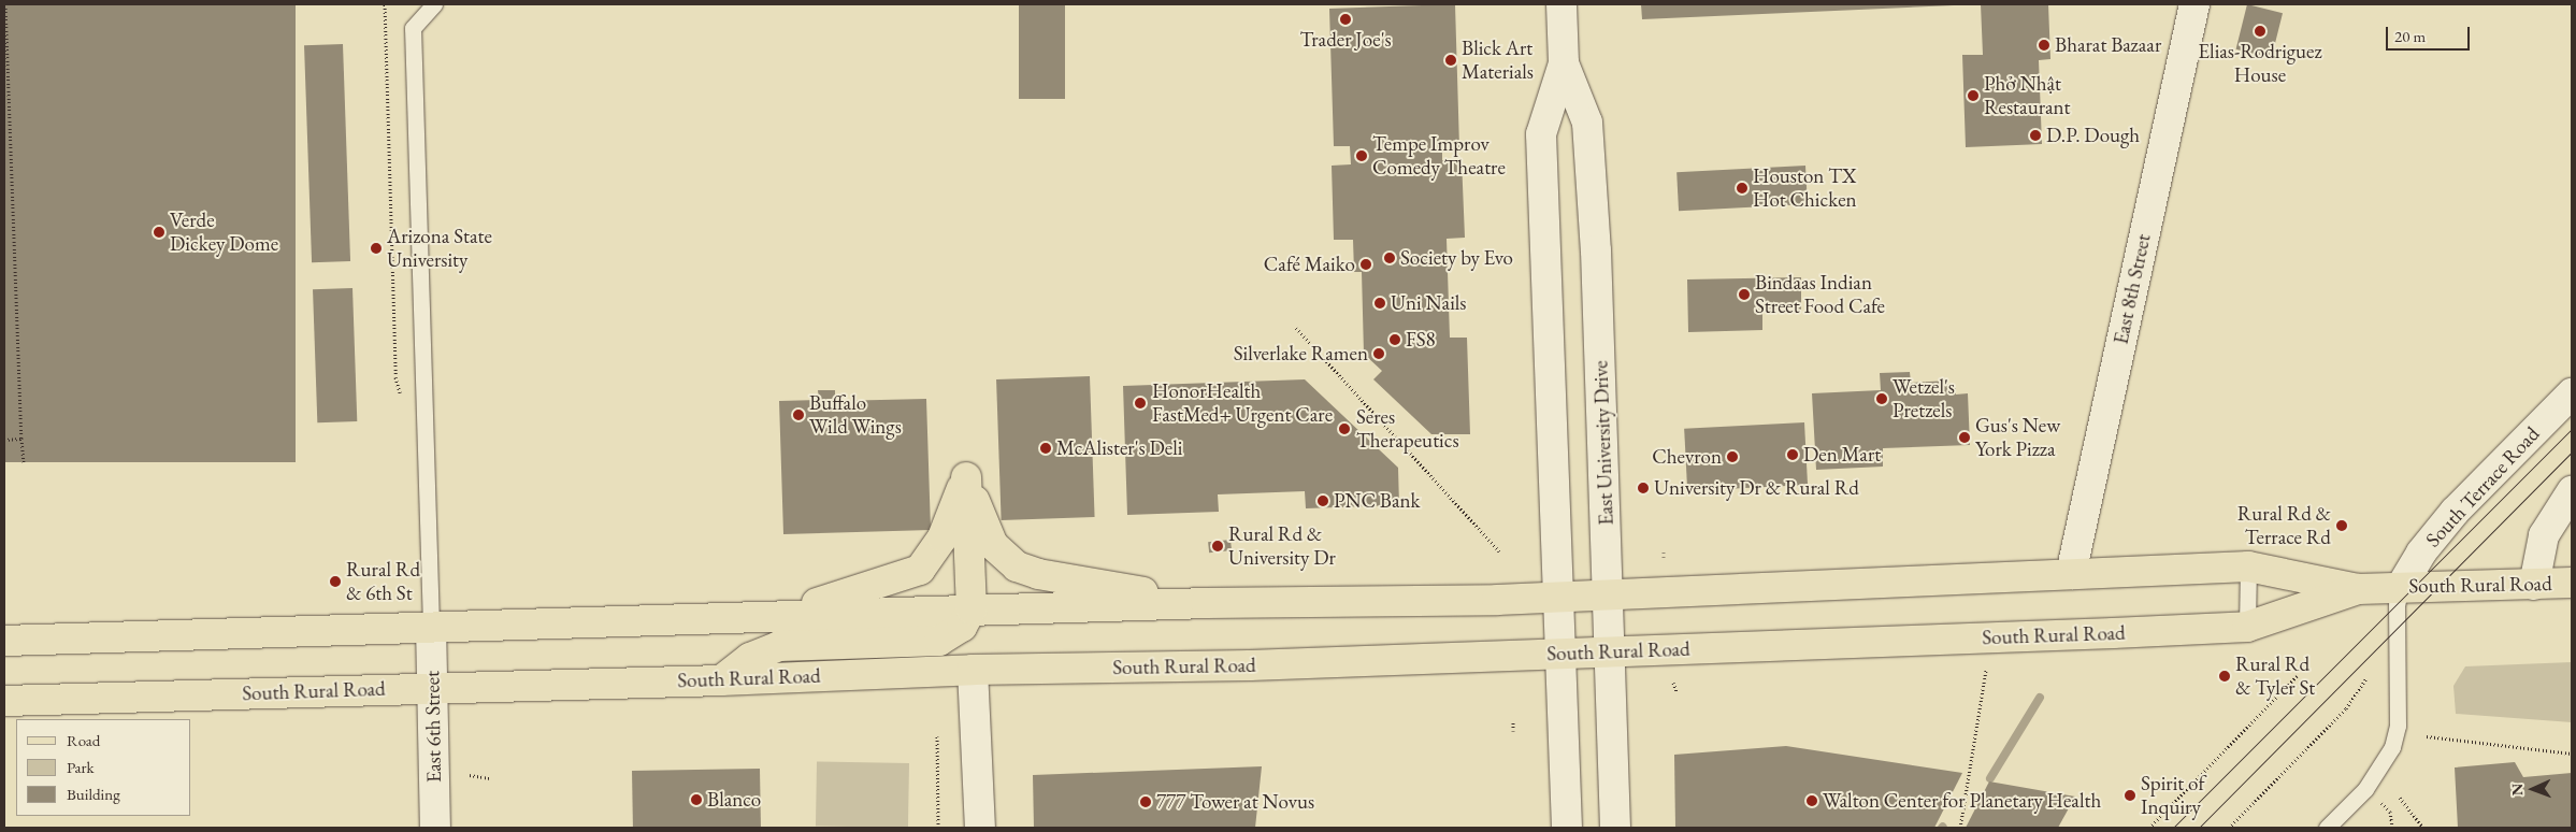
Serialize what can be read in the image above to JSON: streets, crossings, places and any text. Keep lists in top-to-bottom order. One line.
{"streets":{"main road":["East 8th Street","East University Drive","South Terrace Road","South Rural Road","East 6th Street"]},"crossings":[["East 8th Street","South Rural Road"],["East University Drive","South Rural Road"],["South Terrace Road","South Rural Road"],["South Rural Road","East 6th Street"]],"places":["Trader Joe's","Elias-Rodriguez House","Bharat Bazaar","Blick Art Materials","Phở Nhật Restaurant","D.P. Dough","Tempe Improv Comedy Theatre","Houston TX Hot Chicken","Verde Dickey Dome","Arizona State University","Society by Evo","Café Maiko","Bindaas Indian Street Food Cafe","Uni Nails","FS8","Silverlake Ramen","Wetzel's Pretzels","HonorHealth FastMed+ Urgent Care","Buffalo Wild Wings","Seres Therapeutics","Gus's New York Pizza","McAlister's Deli","Den Mart","Chevron","University Dr & Rural Rd","PNC Bank","Rural Rd & Terrace Rd","Rural Rd & University Dr","Rural Rd & 6th St","Rural Rd & Tyler St","Spirit of Inquiry","Blanco","Walton Center for Planetary Health","777 Tower at Novus"],"legend":["Road","Park","Building"],"scale_bar":"20 m","north":"left"}
